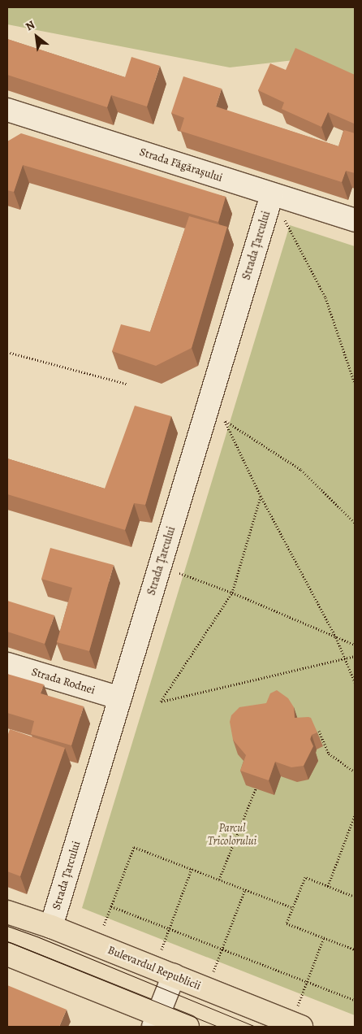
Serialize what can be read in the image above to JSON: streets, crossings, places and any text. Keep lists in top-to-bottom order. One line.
{"streets":{"main road":["Bulevardul Republicii"],"street":["Strada Făgărașului","Strada Țarcului","Strada Rodnei"]},"crossings":[["Strada Făgărașului","Strada Țarcului"],["Strada Țarcului","Strada Rodnei"],["Strada Țarcului","Bulevardul Republicii"]],"parks":["Parcul Tricolorului"],"north":"top left"}
